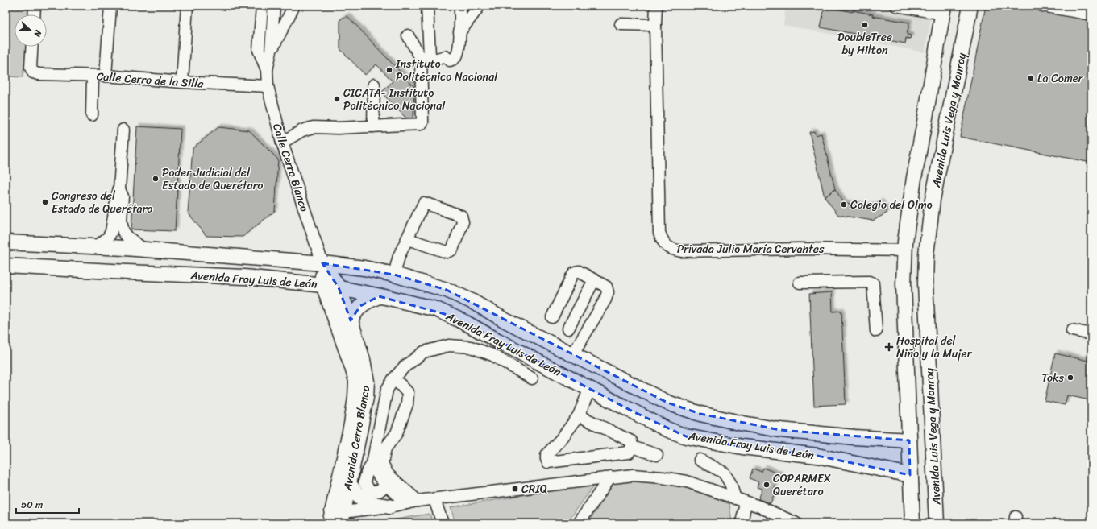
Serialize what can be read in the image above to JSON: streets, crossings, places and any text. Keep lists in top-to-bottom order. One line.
{"streets":{"main road":["Avenida Luis Vega y Monroy","Avenida Fray Luis de León","Avenida Cerro Blanco"],"street":["Calle Cerro de la Silla","Calle Cerro Blanco","Privada Julio María Cervantes"]},"crossings":[["Calle Cerro de la Silla","Calle Cerro Blanco"],["Avenida Luis Vega y Monroy","Privada Julio María Cervantes"],["Avenida Luis Vega y Monroy","Avenida Fray Luis de León"],["Calle Cerro Blanco","Avenida Fray Luis de León"],["Calle Cerro Blanco","Avenida Cerro Blanco"],["Avenida Fray Luis de León","Avenida Cerro Blanco"]],"places":{"other":["DoubleTree by Hilton","Instituto Politécnico Nacional","La Comer","CICATA- Instituto Politécnico Nacional","Poder Judicial del Estado de Querétaro","Congreso del Estado de Querétaro","Colegio del Olmo","Toks","COPARMEX Querétaro"],"health":["Hospital del Niño y la Mujer"],"transit":["CRIQ"]},"scale_bar":"50 m","north":"right"}
